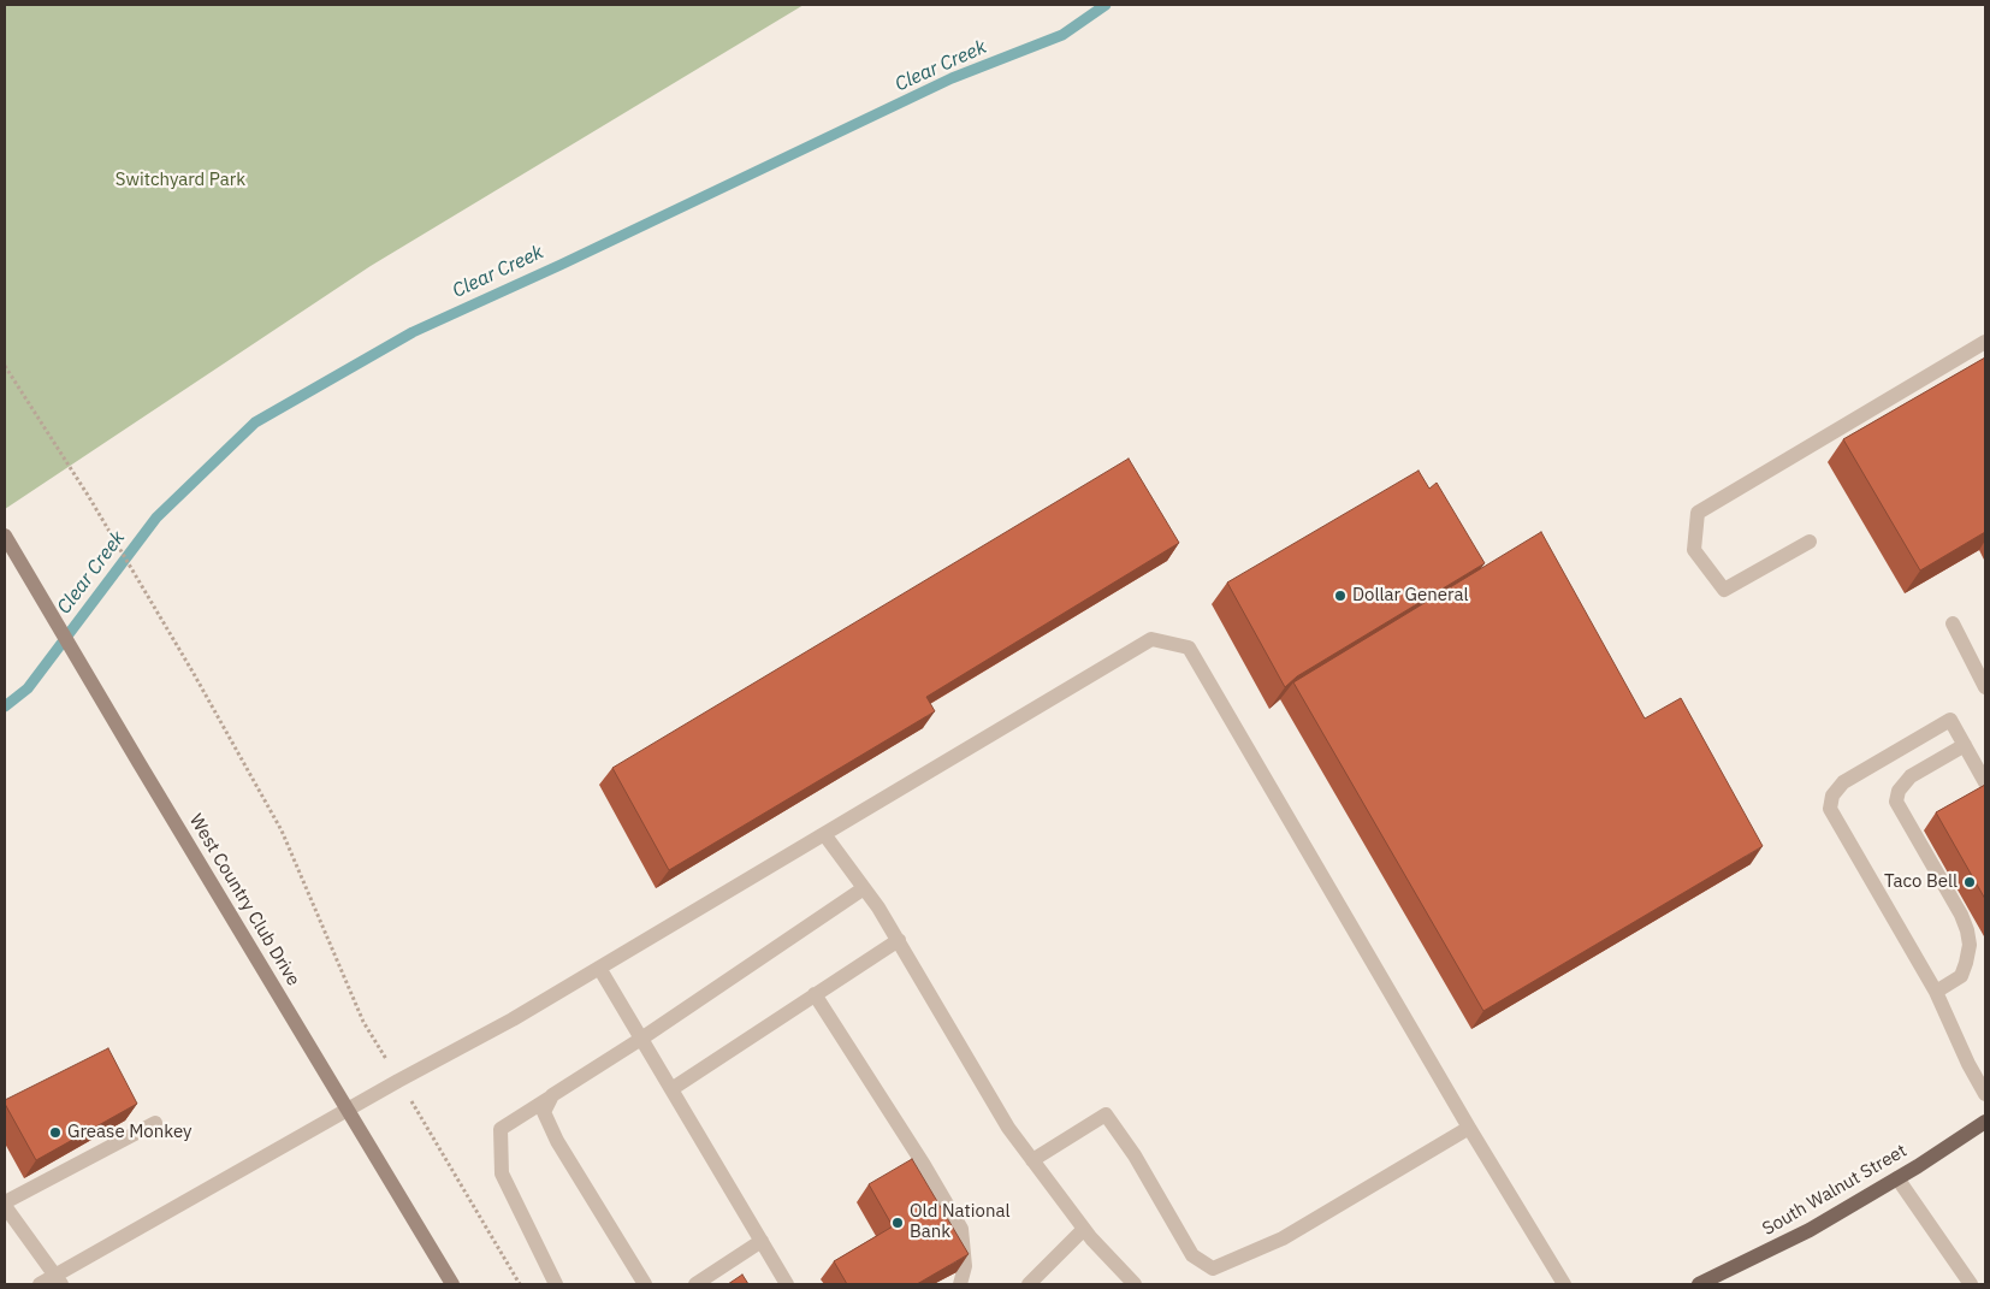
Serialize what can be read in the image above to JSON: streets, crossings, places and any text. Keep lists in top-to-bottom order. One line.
{"streets":{"main road":["West Country Club Drive","South Walnut Street"]},"water":["Clear Creek"],"parks":["Switchyard Park"],"places":["Dollar General","Taco Bell","Grease Monkey","Old National Bank"]}
